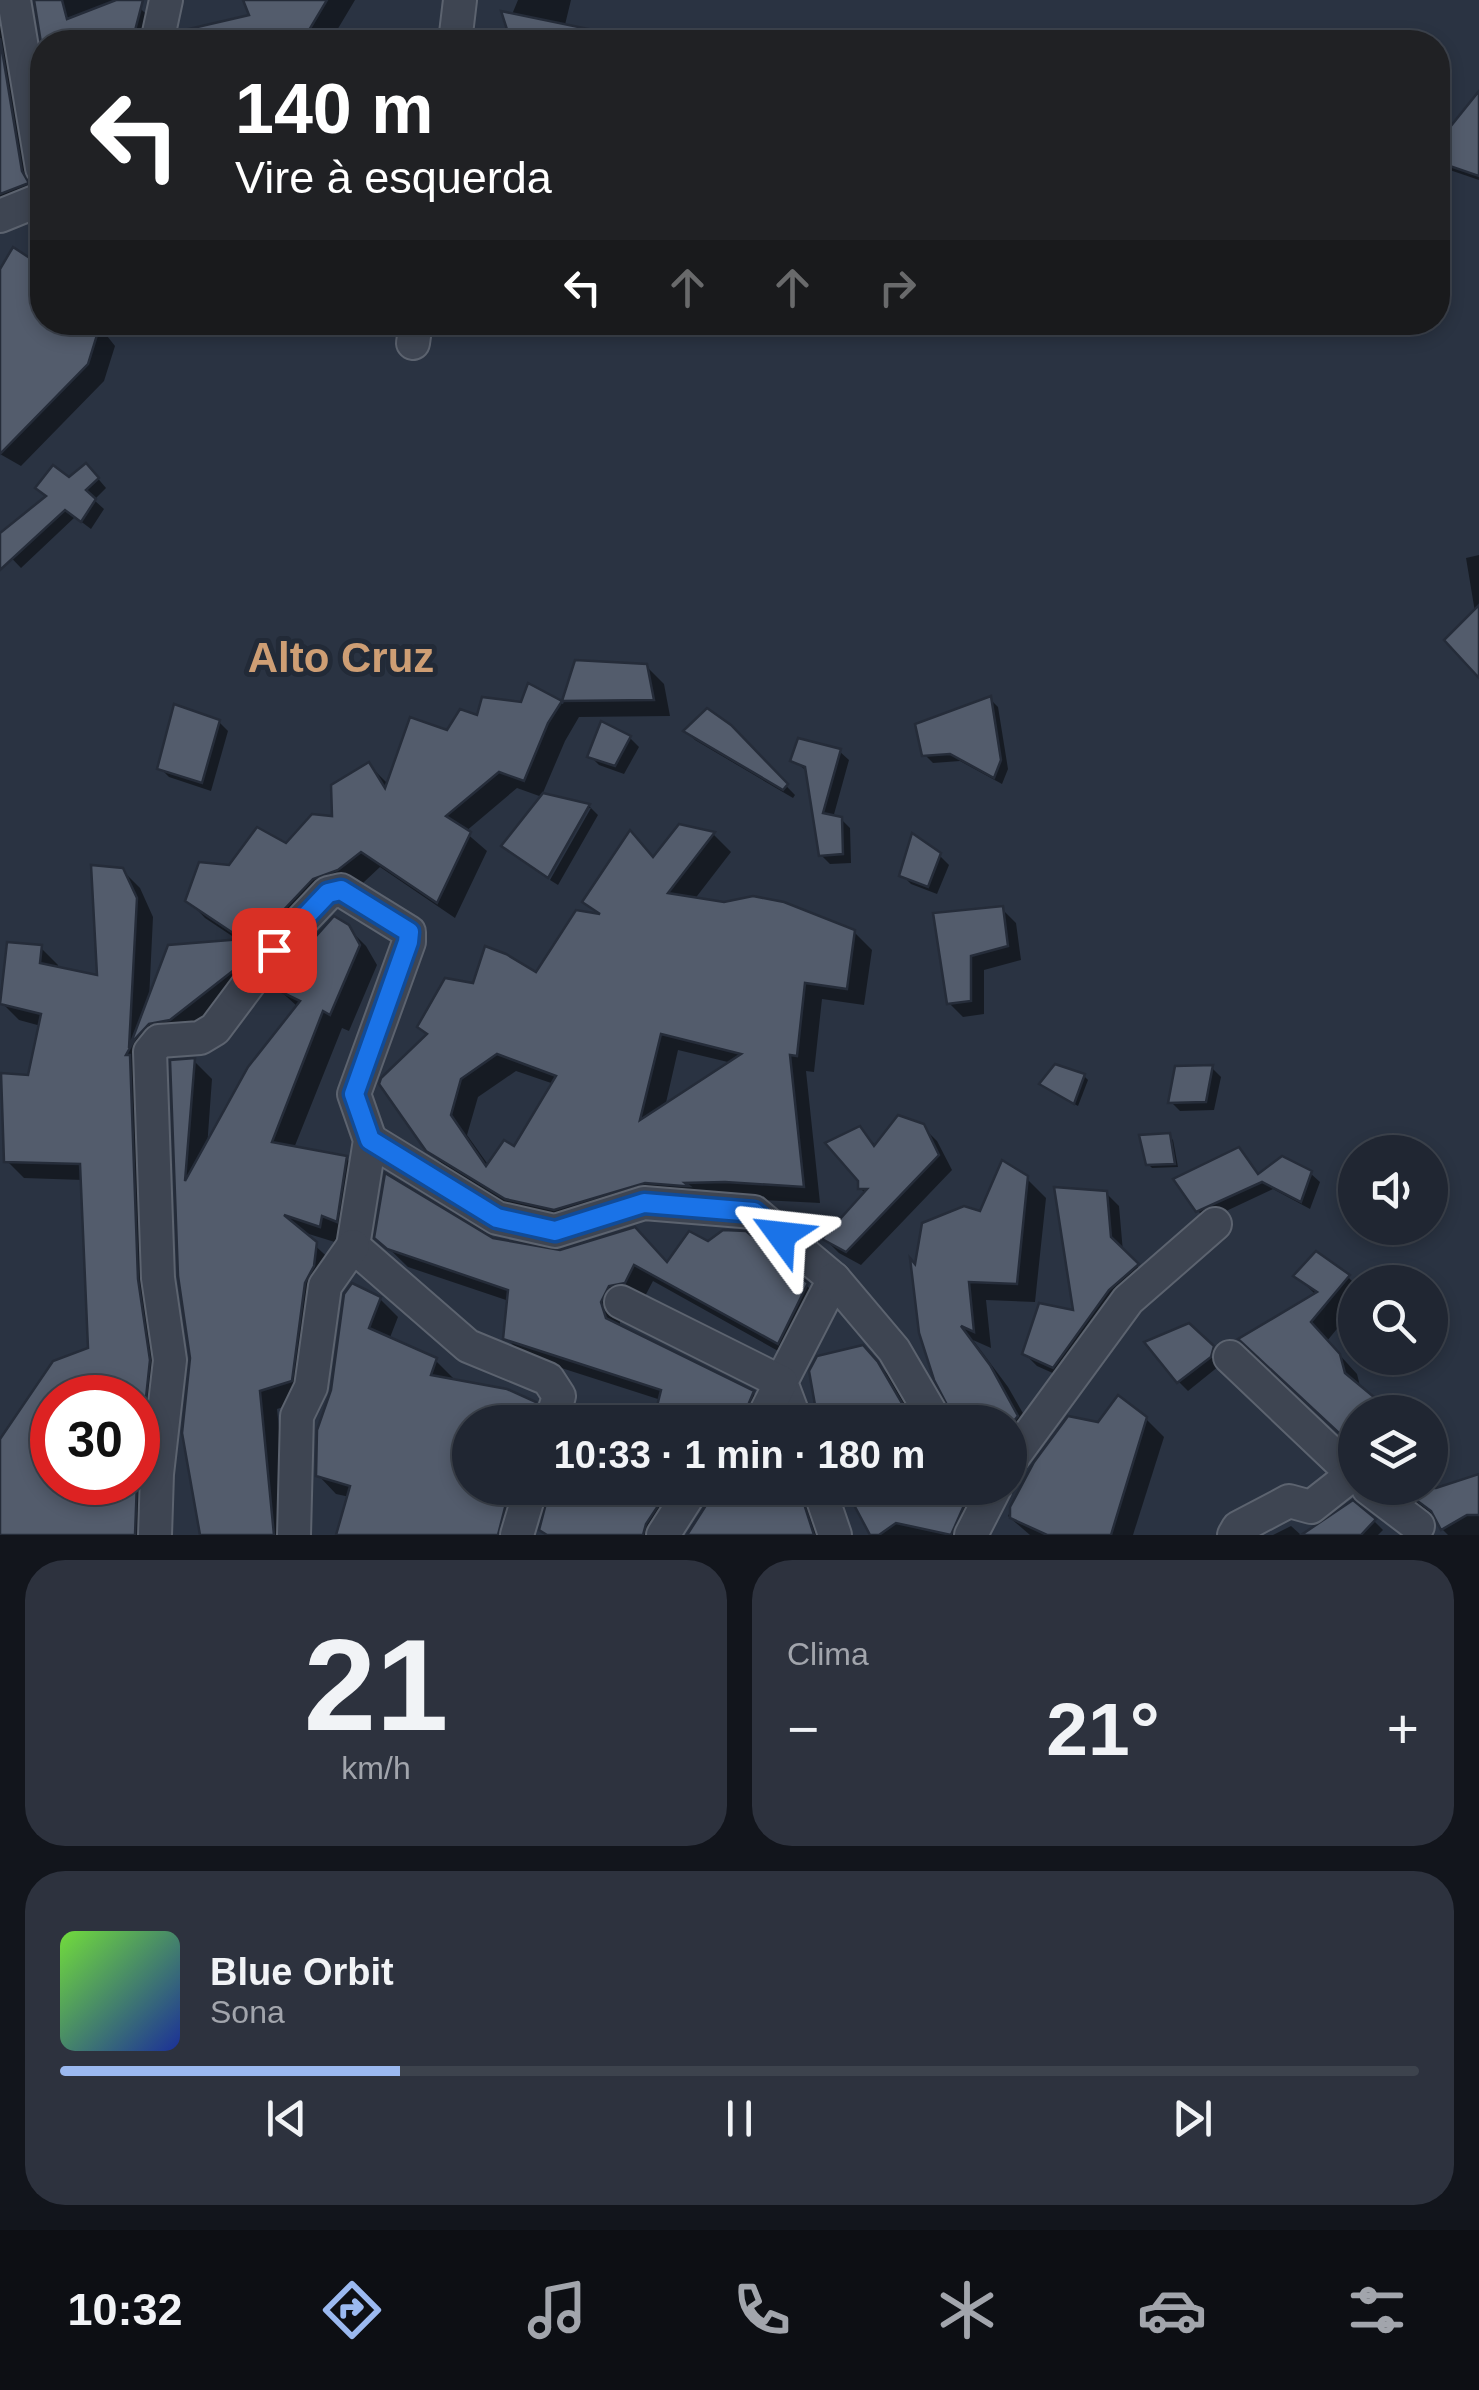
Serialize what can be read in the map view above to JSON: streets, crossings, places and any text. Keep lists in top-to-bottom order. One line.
{"districts":["Alto Cruz"],"page":{"turn":["140 m","Vire à esquerda"],"limit":"30","trip":"10:33 · 1 min · 180 m","tile":[["21","km/h"],"Clima"],"heat":["−","21°","+"],"song":["Blue Orbit","Sona"],"tabs":"10:32"}}
